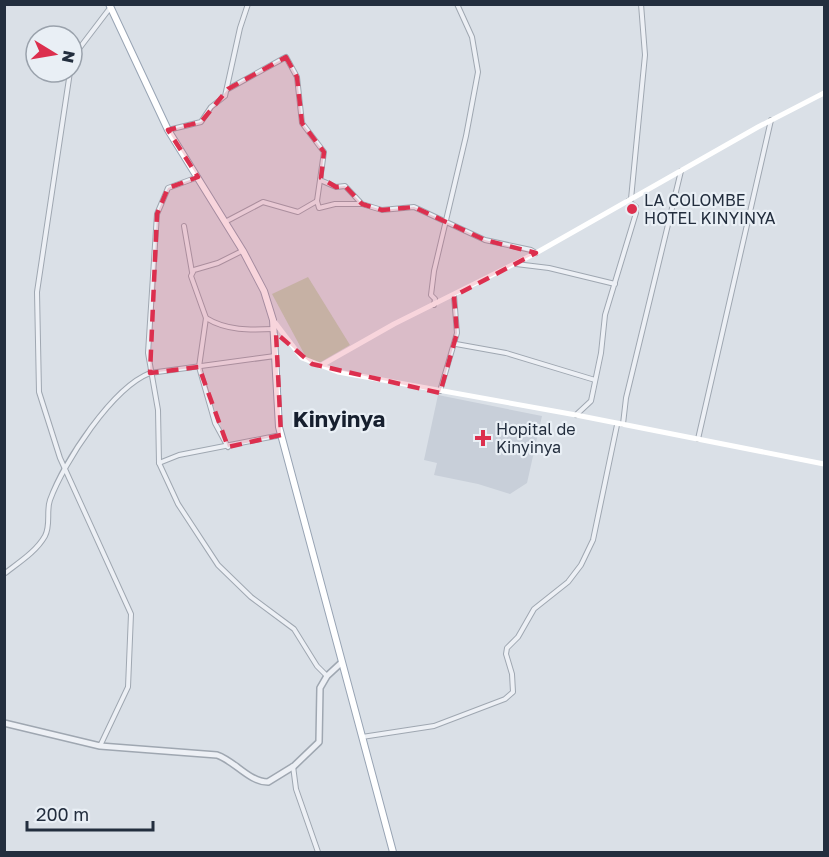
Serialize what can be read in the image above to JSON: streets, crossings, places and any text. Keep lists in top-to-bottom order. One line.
{"districts":["Kinyinya"],"places":{"other":["LA COLOMBE HOTEL KINYINYA"],"health":["Hopital de Kinyinya"]},"scale_bar":"200 m","north":"right"}
